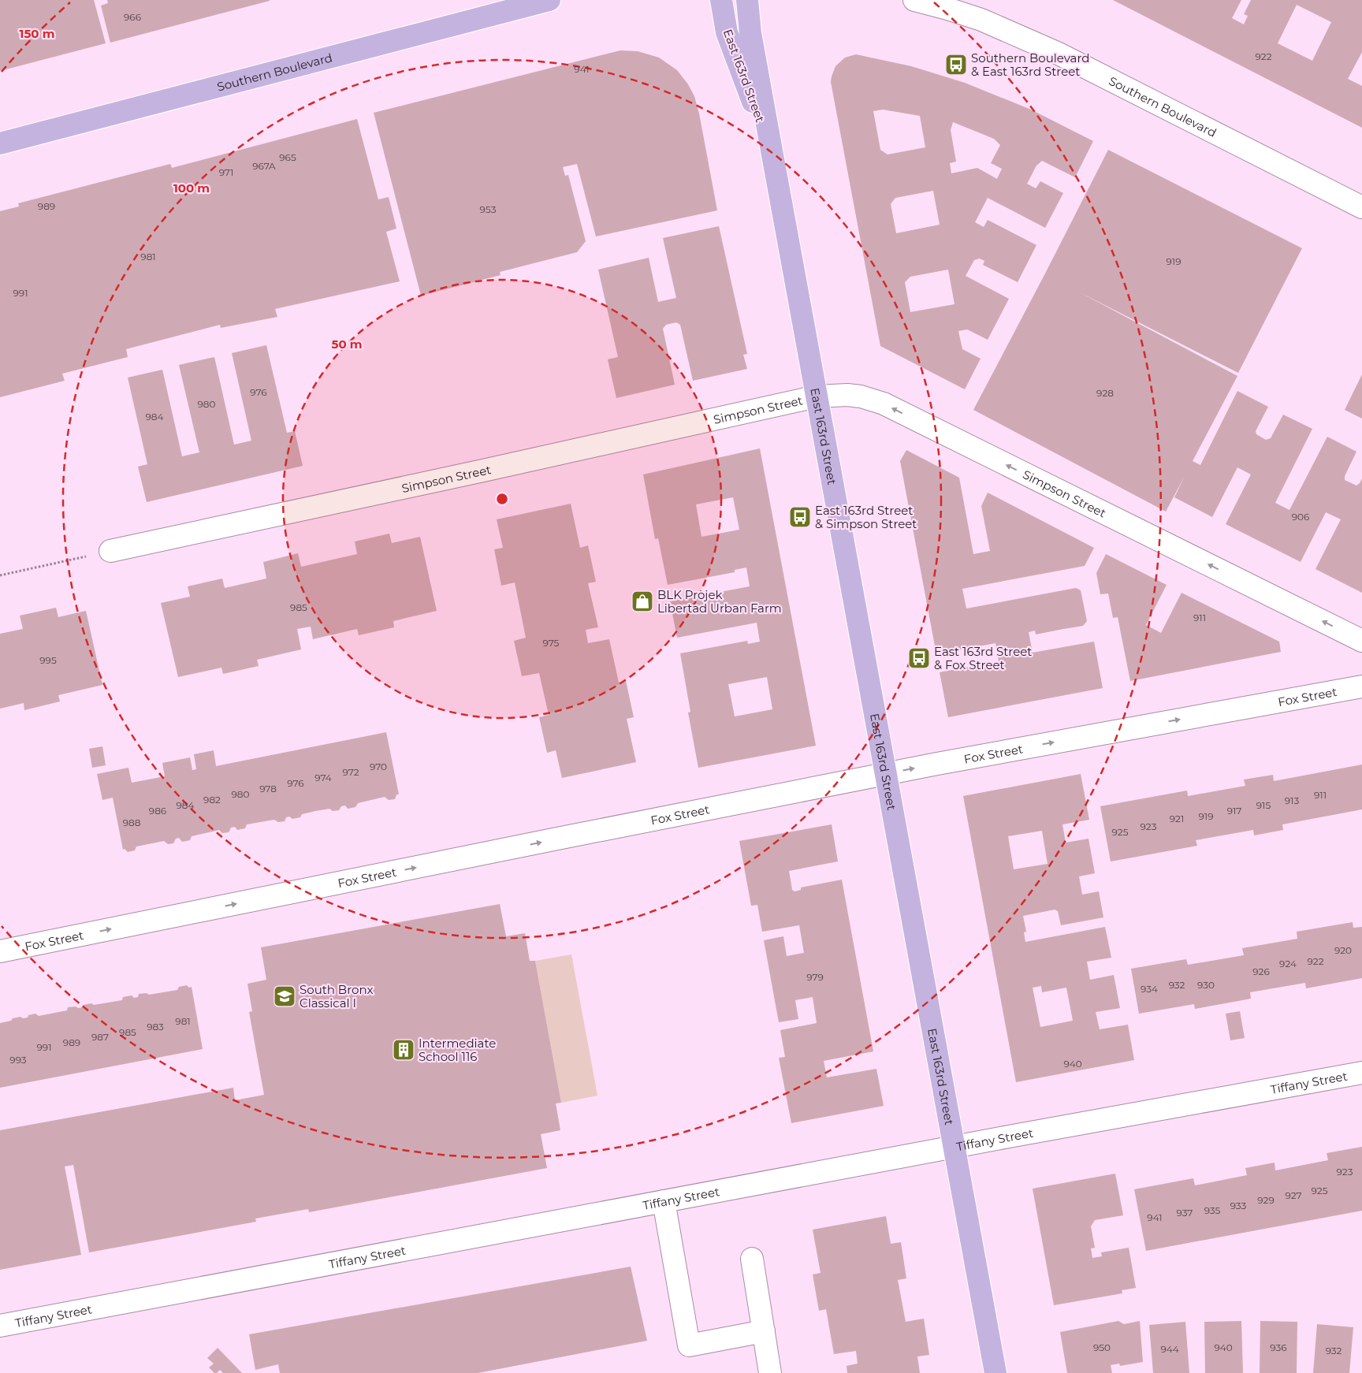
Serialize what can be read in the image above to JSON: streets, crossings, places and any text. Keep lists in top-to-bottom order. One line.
{"streets":{"main road":["Southern Boulevard","East 163rd Street"],"street":["Simpson Street","Fox Street","Tiffany Street"]},"crossings":[["East 163rd Street","Simpson Street"],["East 163rd Street","Fox Street"],["East 163rd Street","Tiffany Street"]],"one_way":["Simpson Street","Fox Street"],"places":{"bus stop":["Southern Boulevard & East 163rd Street","East 163rd Street & Simpson Street","East 163rd Street & Fox Street"],"shop":["BLK Projek Libertad Urban Farm"],"school or university":["South Bronx Classical I"],"building":["Intermediate School 116"]},"house_numbers":["966","922","941","965","967A","971","989","953","981","919","991","976","928","980","984","906","985","911","975","995","970","972","974","976","978","980","911","982","913","984","915","986","917","919","921","988","923","925","920","922","924","926","979","932","930","934","981","983","985","987","989","991","993","940","923","925","927","929","933","935","937","941","950","940","936","944","932"],"rings":["150 m","100 m","50 m"]}
